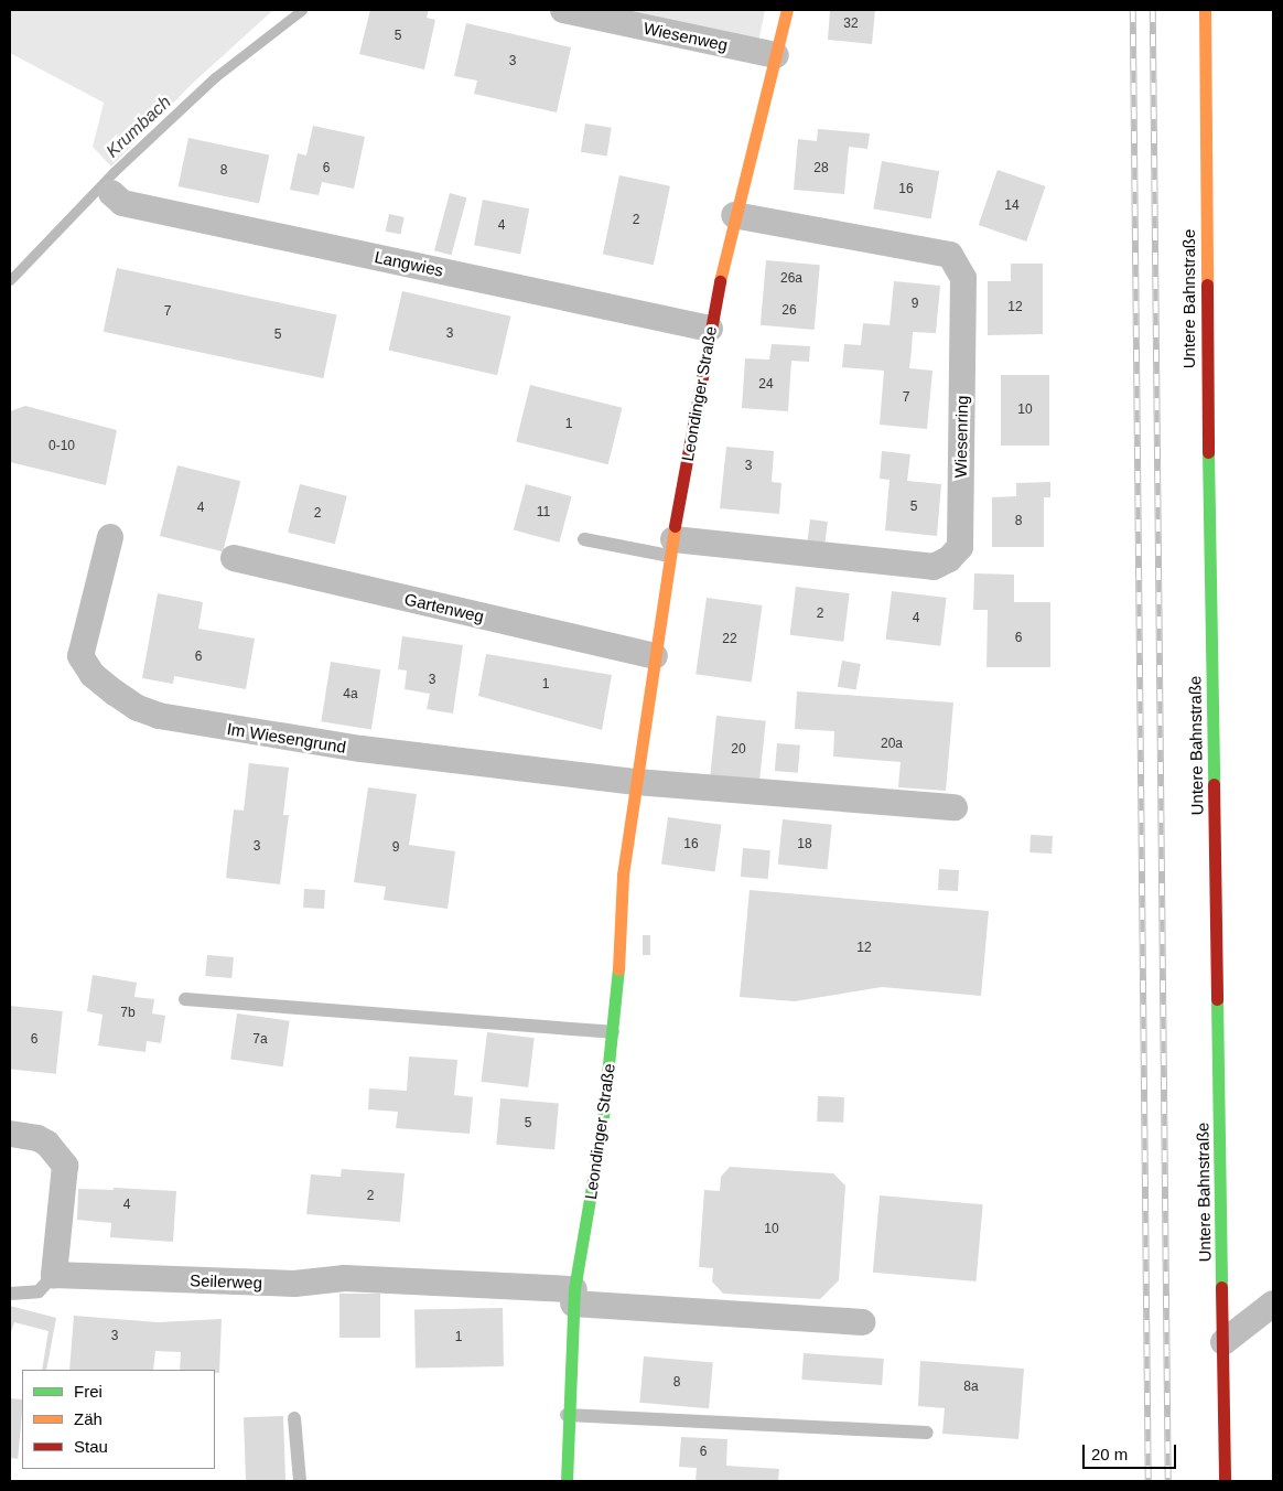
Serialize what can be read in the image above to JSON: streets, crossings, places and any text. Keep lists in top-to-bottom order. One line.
{"streets":{"street":["Wiesenweg","Langwies","Untere Bahnstraße","Leondinger Straße","Wiesenring","Gartenweg","Im Wiesengrund","Seilerweg"]},"crossings":[["Wiesenweg","Leondinger Straße"],["Langwies","Leondinger Straße"],["Leondinger Straße","Wiesenring"],["Leondinger Straße","Gartenweg"],["Leondinger Straße","Im Wiesengrund"],["Leondinger Straße","Seilerweg"]],"water":["Krumbach"],"house_numbers":["32","5","3","6","28","8","16","14","2","4","26a","9","12","26","7","3","5","24","7","10","1","0-10","3","5","4","11","2","8","2","4","6","22","6","3","1","4a","20a","20","16","18","3","9","12","7b","6","7a","5","2","4","10","3","1","8","8a","6"],"legend":["Frei","Zäh","Stau"],"scale_bar":"20 m"}
